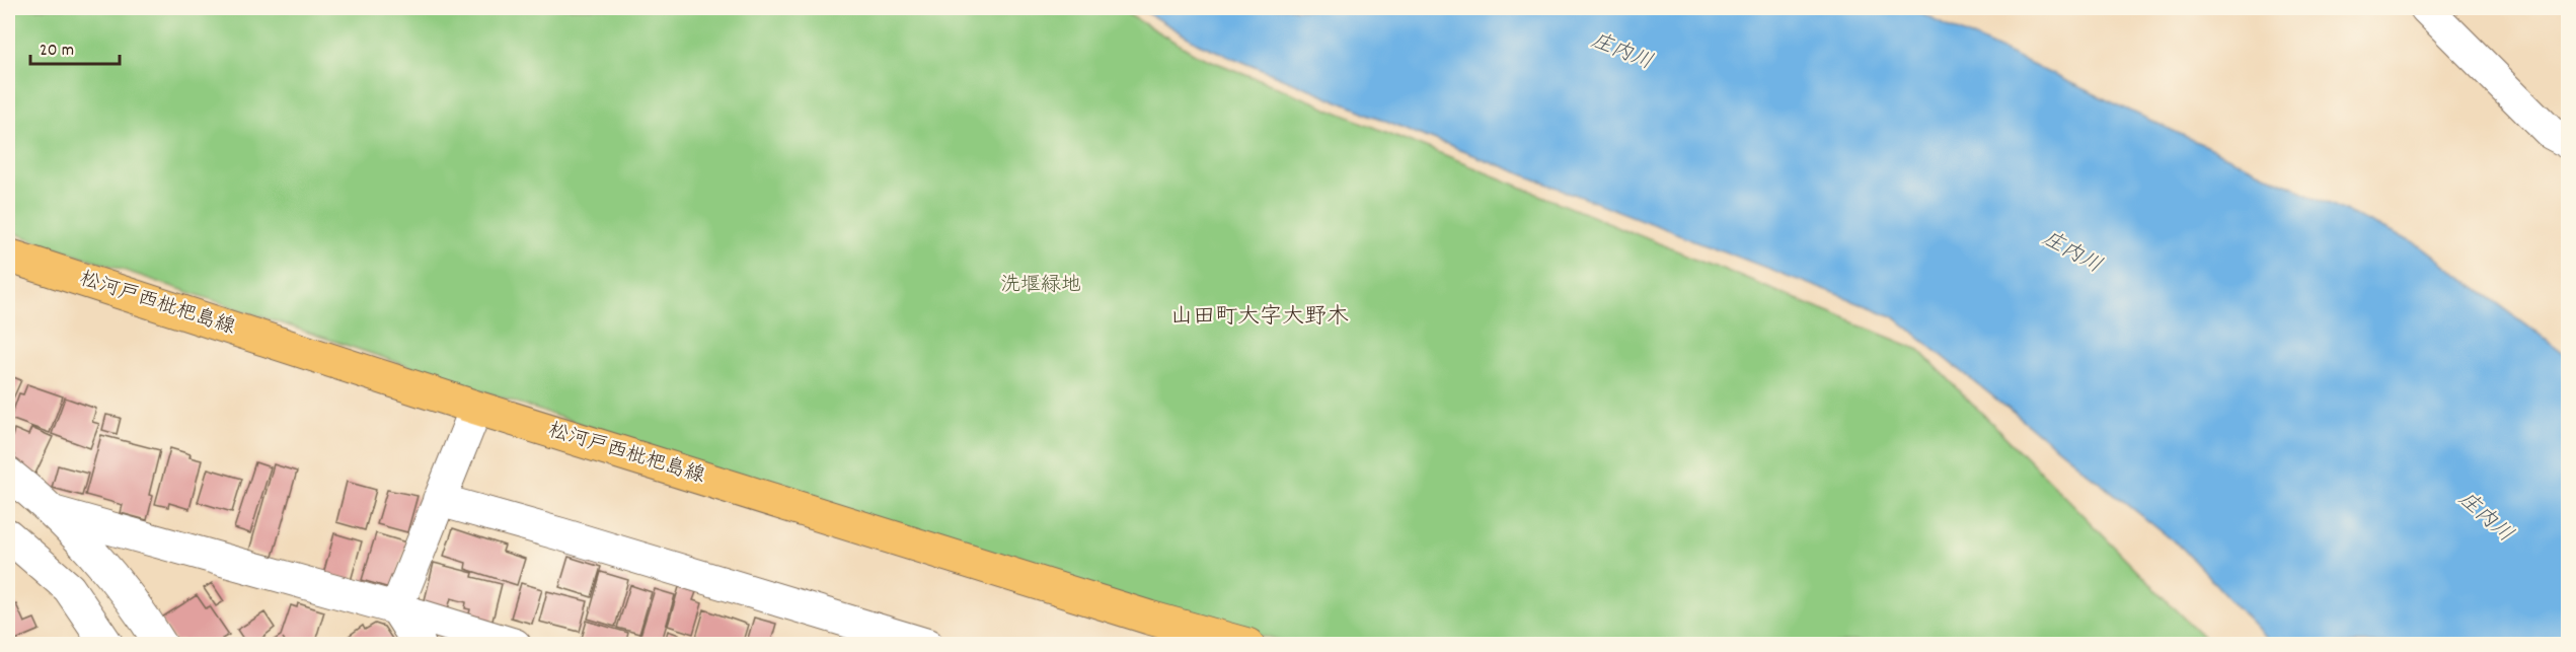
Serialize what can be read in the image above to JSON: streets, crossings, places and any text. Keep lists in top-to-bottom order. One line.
{"streets":{"main road":["松河戸西枇杷島線"]},"districts":["山田町大字大野木"],"water":["庄内川"],"parks":["洗堰緑地"],"scale_bar":"20 m"}
